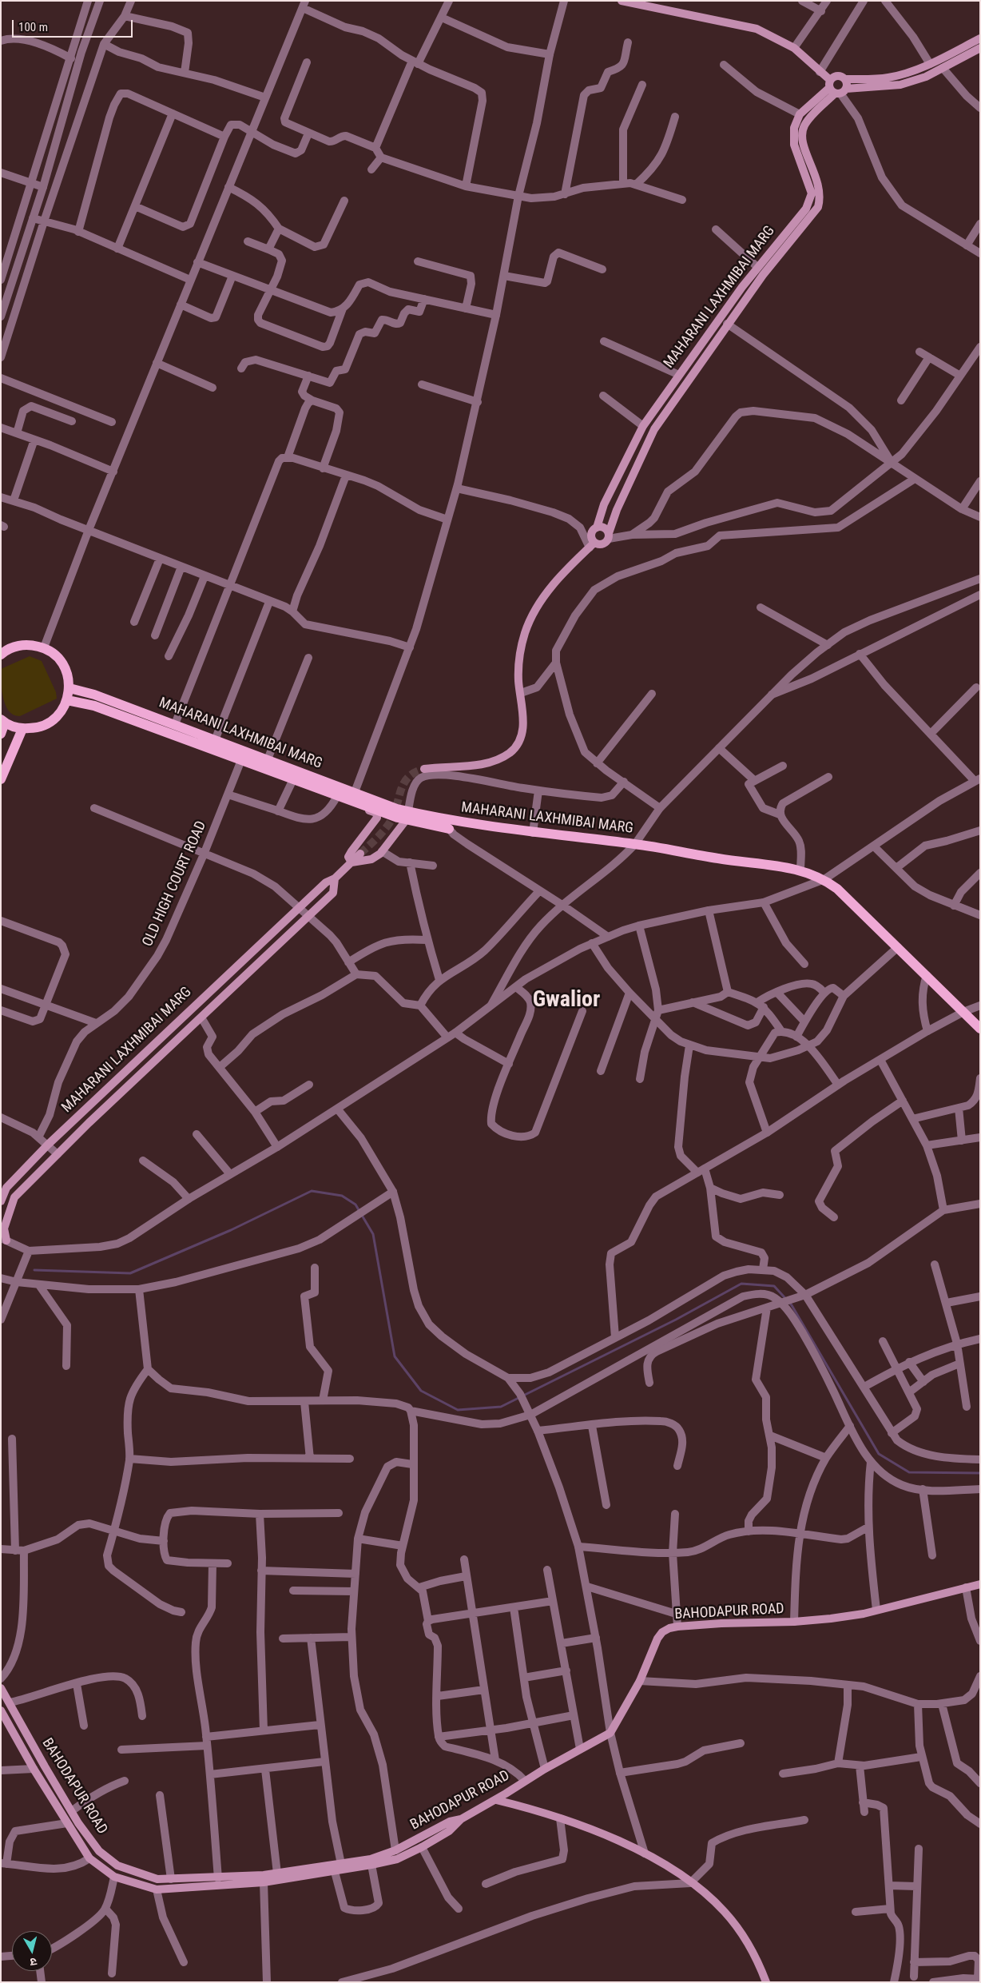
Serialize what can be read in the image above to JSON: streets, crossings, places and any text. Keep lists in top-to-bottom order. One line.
{"streets":{"main road":["MAHARANI LAXHMIBAI MARG","BAHODAPUR ROAD"],"street":["OLD HIGH COURT ROAD"]},"districts":["Gwalior"],"scale_bar":"100 m","north":"bottom"}
